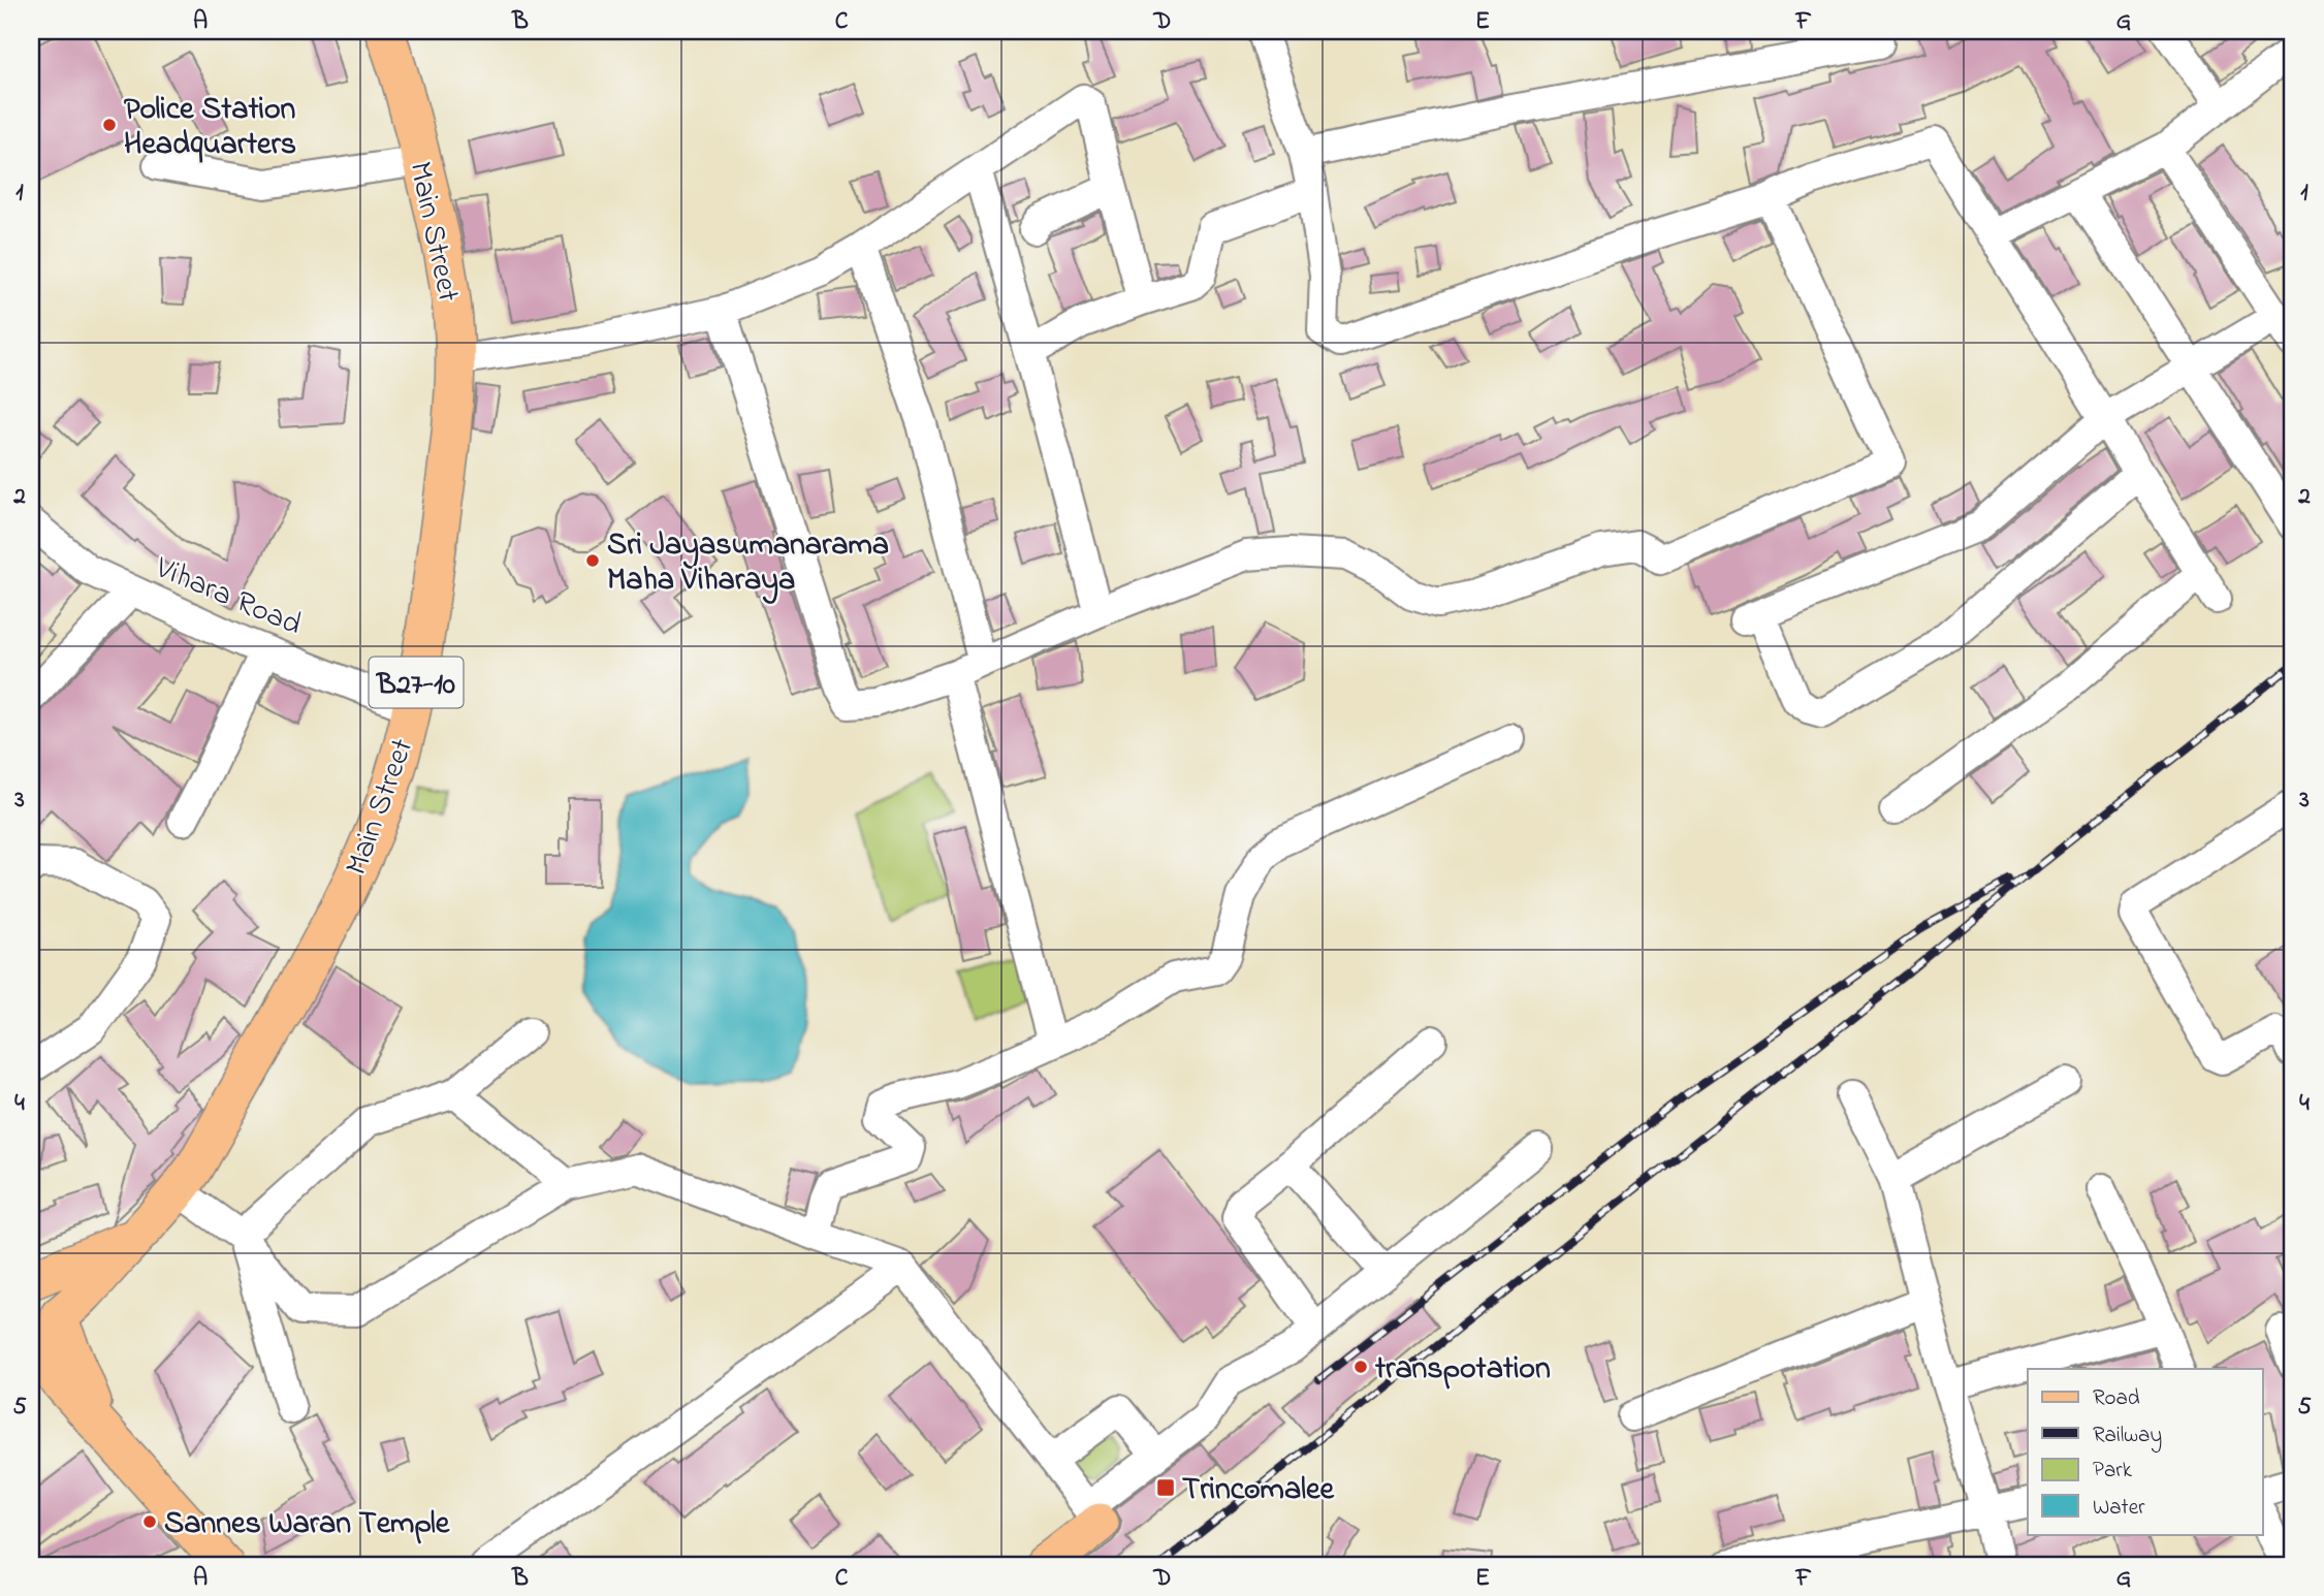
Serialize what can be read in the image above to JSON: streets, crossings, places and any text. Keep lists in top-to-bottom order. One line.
{"streets":{"main road":["Main Street","B27-10"],"street":["Vihara Road"]},"crossings":[["Main Street","Vihara Road"]],"places":{"other":["Police Station Headquarters","Sri Jayasumanarama Maha Viharaya","transpotation","Sannes Waran Temple"],"transit":["Trincomalee"]},"legend":["Road","Railway","Park","Water"],"grid":{"columns":["A","B","C","D","E","F","G"],"rows":["1","2","3","4","5"]}}
